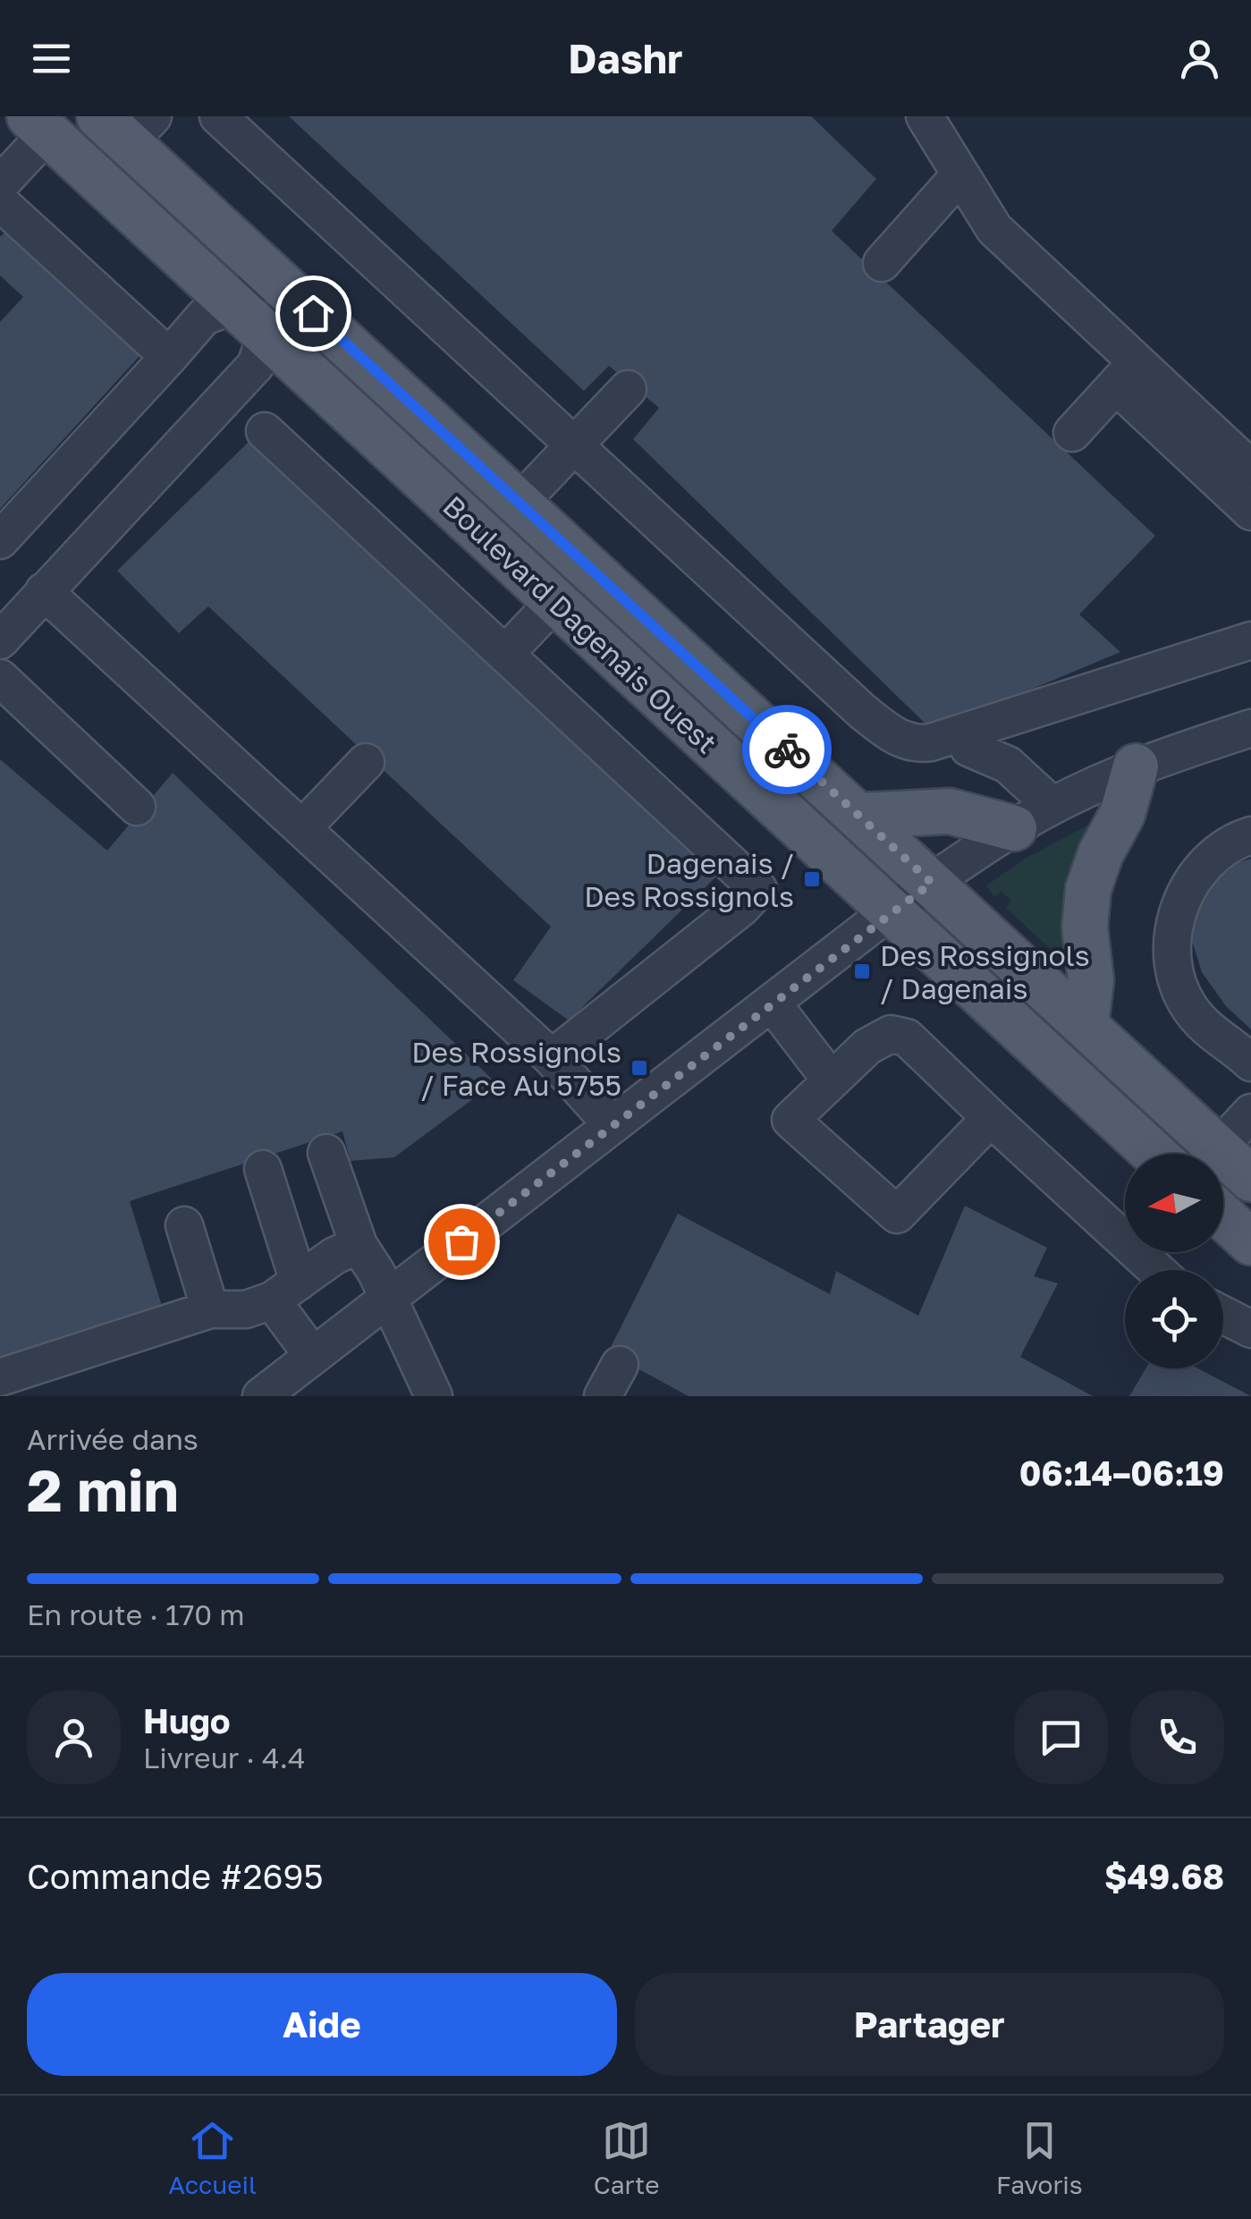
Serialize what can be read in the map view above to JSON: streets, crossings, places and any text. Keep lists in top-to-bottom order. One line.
{"streets":{"main road":["Boulevard Dagenais Ouest"]},"places":{"transit":["Dagenais / Des Rossignols","Des Rossignols / Dagenais","Des Rossignols / Face Au 5755"]},"north":"left","page":{"header":"Dashr","heading":["2 min","Arrivée dans","06:14–06:19"],"panel":["Hugo","Livreur · 4.4","Commande #2695","$49.68"],"bar":"En route · 170 m","buttons":["Aide","Partager"],"tabs":["Accueil","Carte","Favoris"]}}
